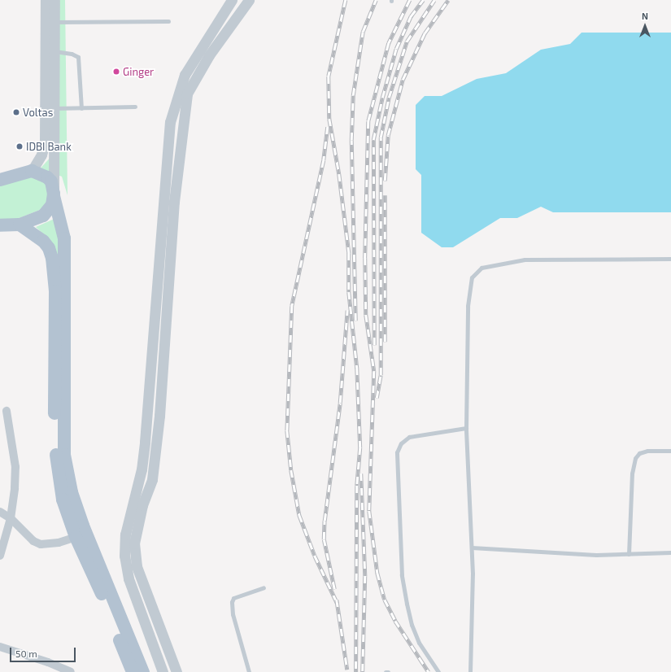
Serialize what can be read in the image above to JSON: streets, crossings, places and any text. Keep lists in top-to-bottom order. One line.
{"places":["Ginger","Voltas","IDBI Bank"],"scale_bar":"50 m","north":"top"}
